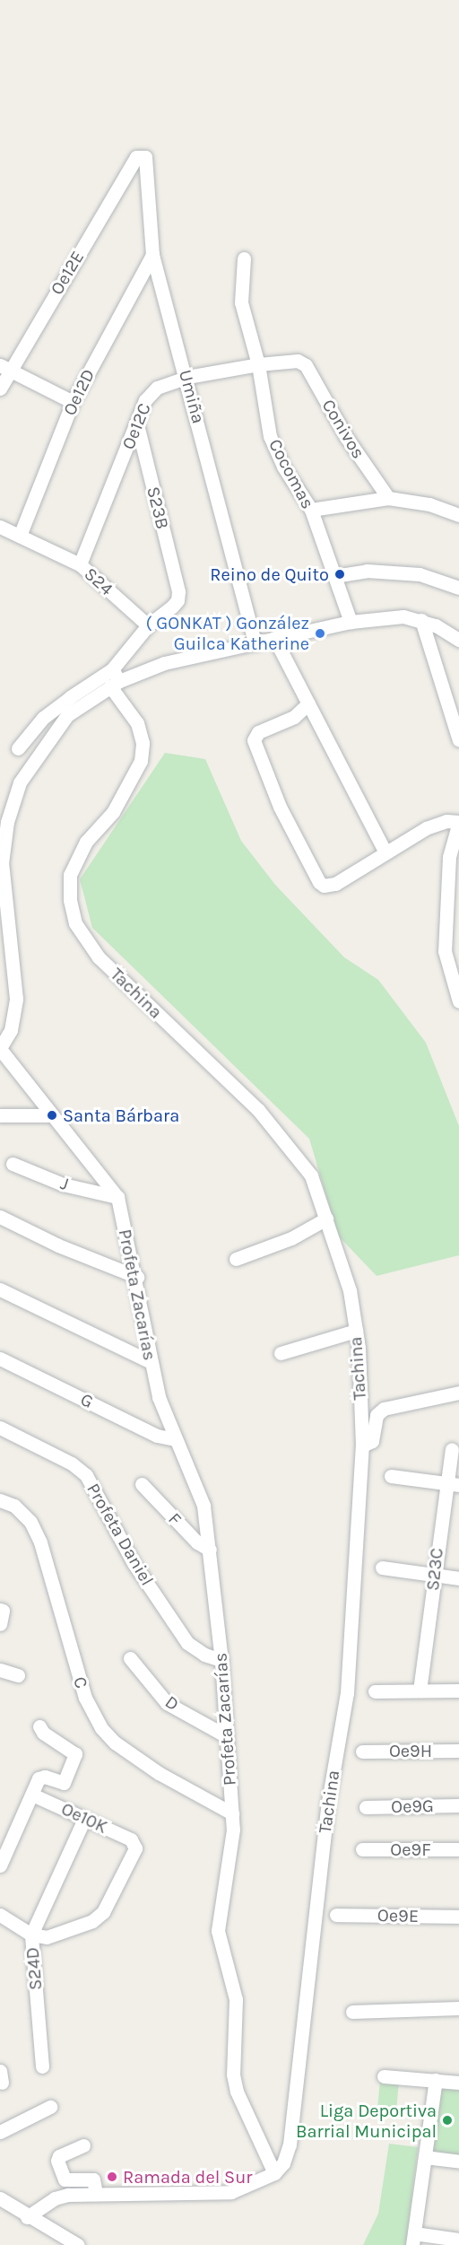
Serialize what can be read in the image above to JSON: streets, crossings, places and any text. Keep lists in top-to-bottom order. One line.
{"streets":{"street":["Oe12E","Oe12D","Umiña","Oe12C","Conivos","Cocomas","S23B","S24","Tachina","J","Profeta Zacarías","G","F","Profeta Daniel","S23C","C","D","Oe9H","Oe9G","Oe10K","Oe9F","Oe9E","S24D"]},"crossings":[["Oe12E","Umiña"],["Oe12D","Umiña"],["Oe12D","S24"],["Umiña","Oe12C"],["Oe12C","Conivos"],["Oe12C","Cocomas"],["Oe12C","S23B"],["Oe12C","S24"],["S23B","S24"],["Tachina","Profeta Zacarías"],["J","Profeta Zacarías"],["Profeta Zacarías","G"],["Profeta Zacarías","F"],["Profeta Zacarías","Profeta Daniel"],["Profeta Zacarías","C"],["Profeta Zacarías","D"],["Oe10K","S24D"]],"places":["Reino de Quito","( GONKAT ) González Guilca Katherine","Santa Bárbara","Liga Deportiva Barrial Municipal","Ramada del Sur"]}
